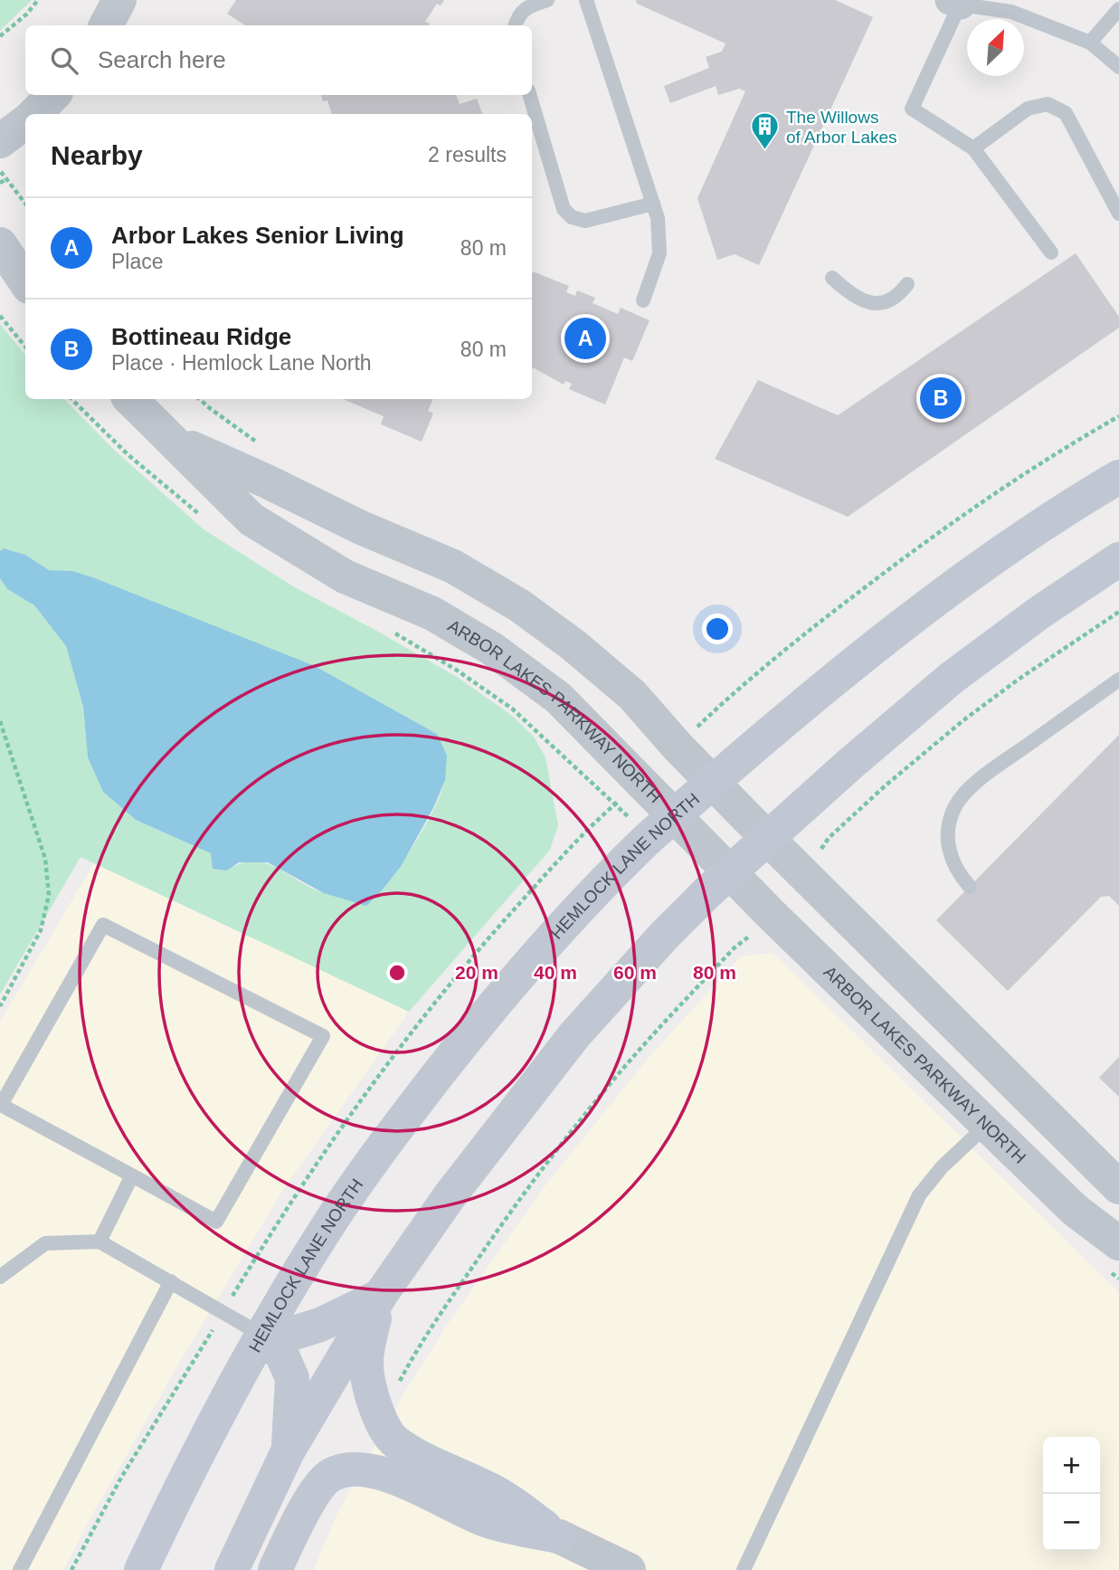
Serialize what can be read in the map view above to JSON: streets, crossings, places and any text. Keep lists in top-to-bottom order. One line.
{"streets":{"main road":["HEMLOCK LANE NORTH"],"street":["ARBOR LAKES PARKWAY NORTH"]},"crossings":[["ARBOR LAKES PARKWAY NORTH","HEMLOCK LANE NORTH"]],"places":{"building":["The Willows of Arbor Lakes"]},"north":"top right","page":{"search":"Search here","heading":["Nearby","2 results"],"list":[{"mark":"A","name":"Arbor Lakes Senior Living","note":"Place","value":"80 m"},{"mark":"B","name":"Bottineau Ridge","note":"Place · Hemlock Lane North","value":"80 m"}],"pins":["A","B"],"map_buttons":["+","−"]},"rings":["20 m","40 m","60 m","80 m"]}
